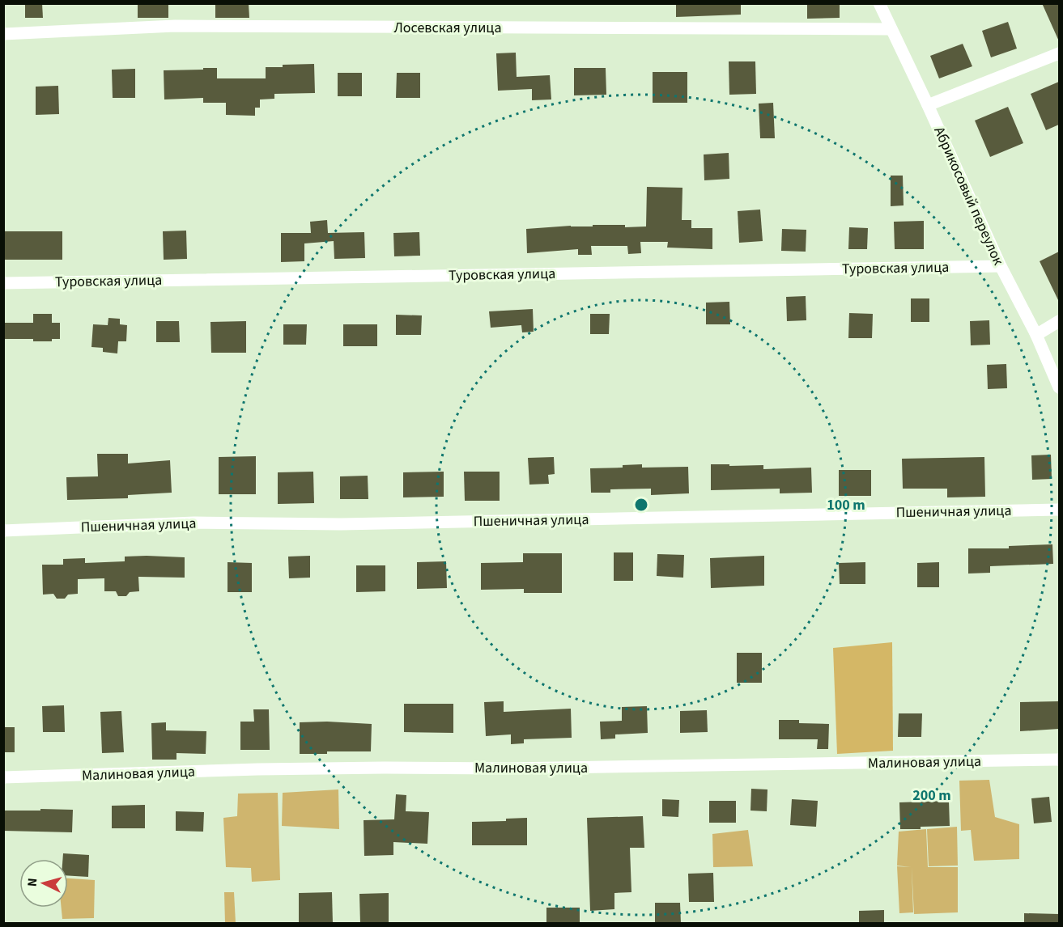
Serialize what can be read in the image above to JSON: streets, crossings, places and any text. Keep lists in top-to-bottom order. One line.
{"streets":{"street":["Лосевская улица","Абрикосовый переулок","Туровская улица","Пшеничная улица","Малиновая улица"]},"crossings":[["Лосевская улица","Абрикосовый переулок"],["Абрикосовый переулок","Туровская улица"]],"north":"left","rings":["100 m","200 m"]}
